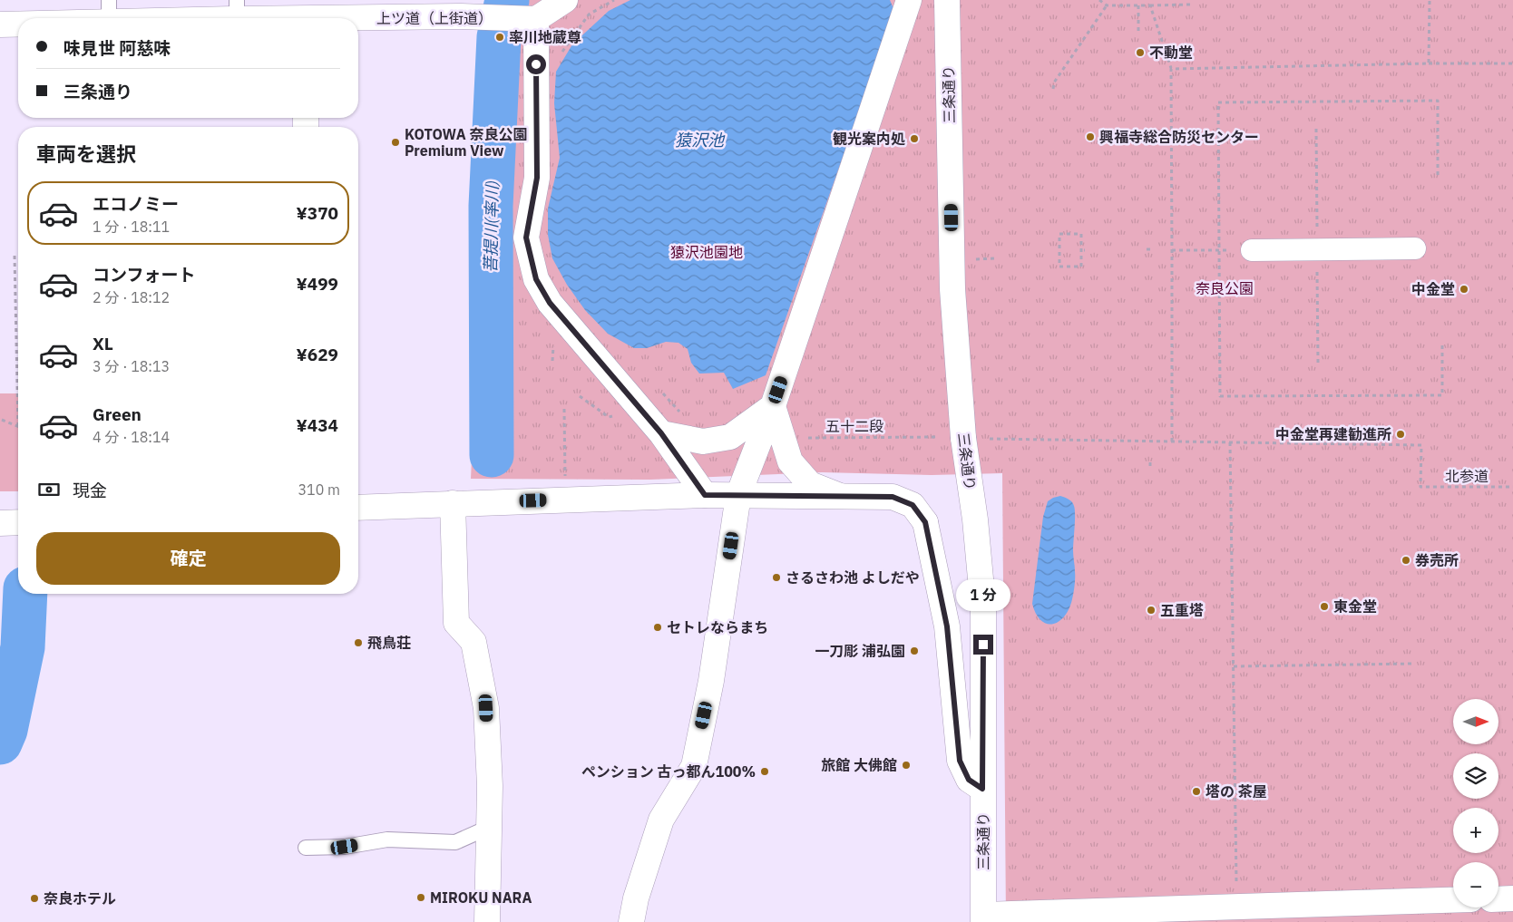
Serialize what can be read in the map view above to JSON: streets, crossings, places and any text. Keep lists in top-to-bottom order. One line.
{"streets":{"street":["上ツ道（上街道）","三条通り"],"path":["五十二段","北参道"]},"water":["猿沢池","菩提川(率川)"],"parks":["猿沢池園地","奈良公園"],"places":["率川地蔵尊","不動堂","興福寺総合防災センター","観光案内処","KOTOWA 奈良公園 Premium View","中金堂","中金堂再建勧進所","券売所","さるさわ池 よしだや","東金堂","五重塔","セトレならまち","飛鳥荘","一刀彫 浦弘園","旅館 大佛館","ペンション 古っ都ん100%","塔の 茶屋","MIROKU NARA","奈良ホテル"],"north":"right","page":{"banner":["味見世 阿慈味","三条通り"],"heading":"車両を選択","list":[{"name":"エコノミー","note":"1 分 · 18:11","value":"¥370"},{"name":"コンフォート","note":"2 分 · 18:12","value":"¥499"},{"name":"XL","note":"3 分 · 18:13","value":"¥629"},{"name":"Green","note":"4 分 · 18:14","value":"¥434"}],"pay":["現金","310 m"],"buttons":"確定","bubble":"1 分","map_buttons":["+","−"]}}
